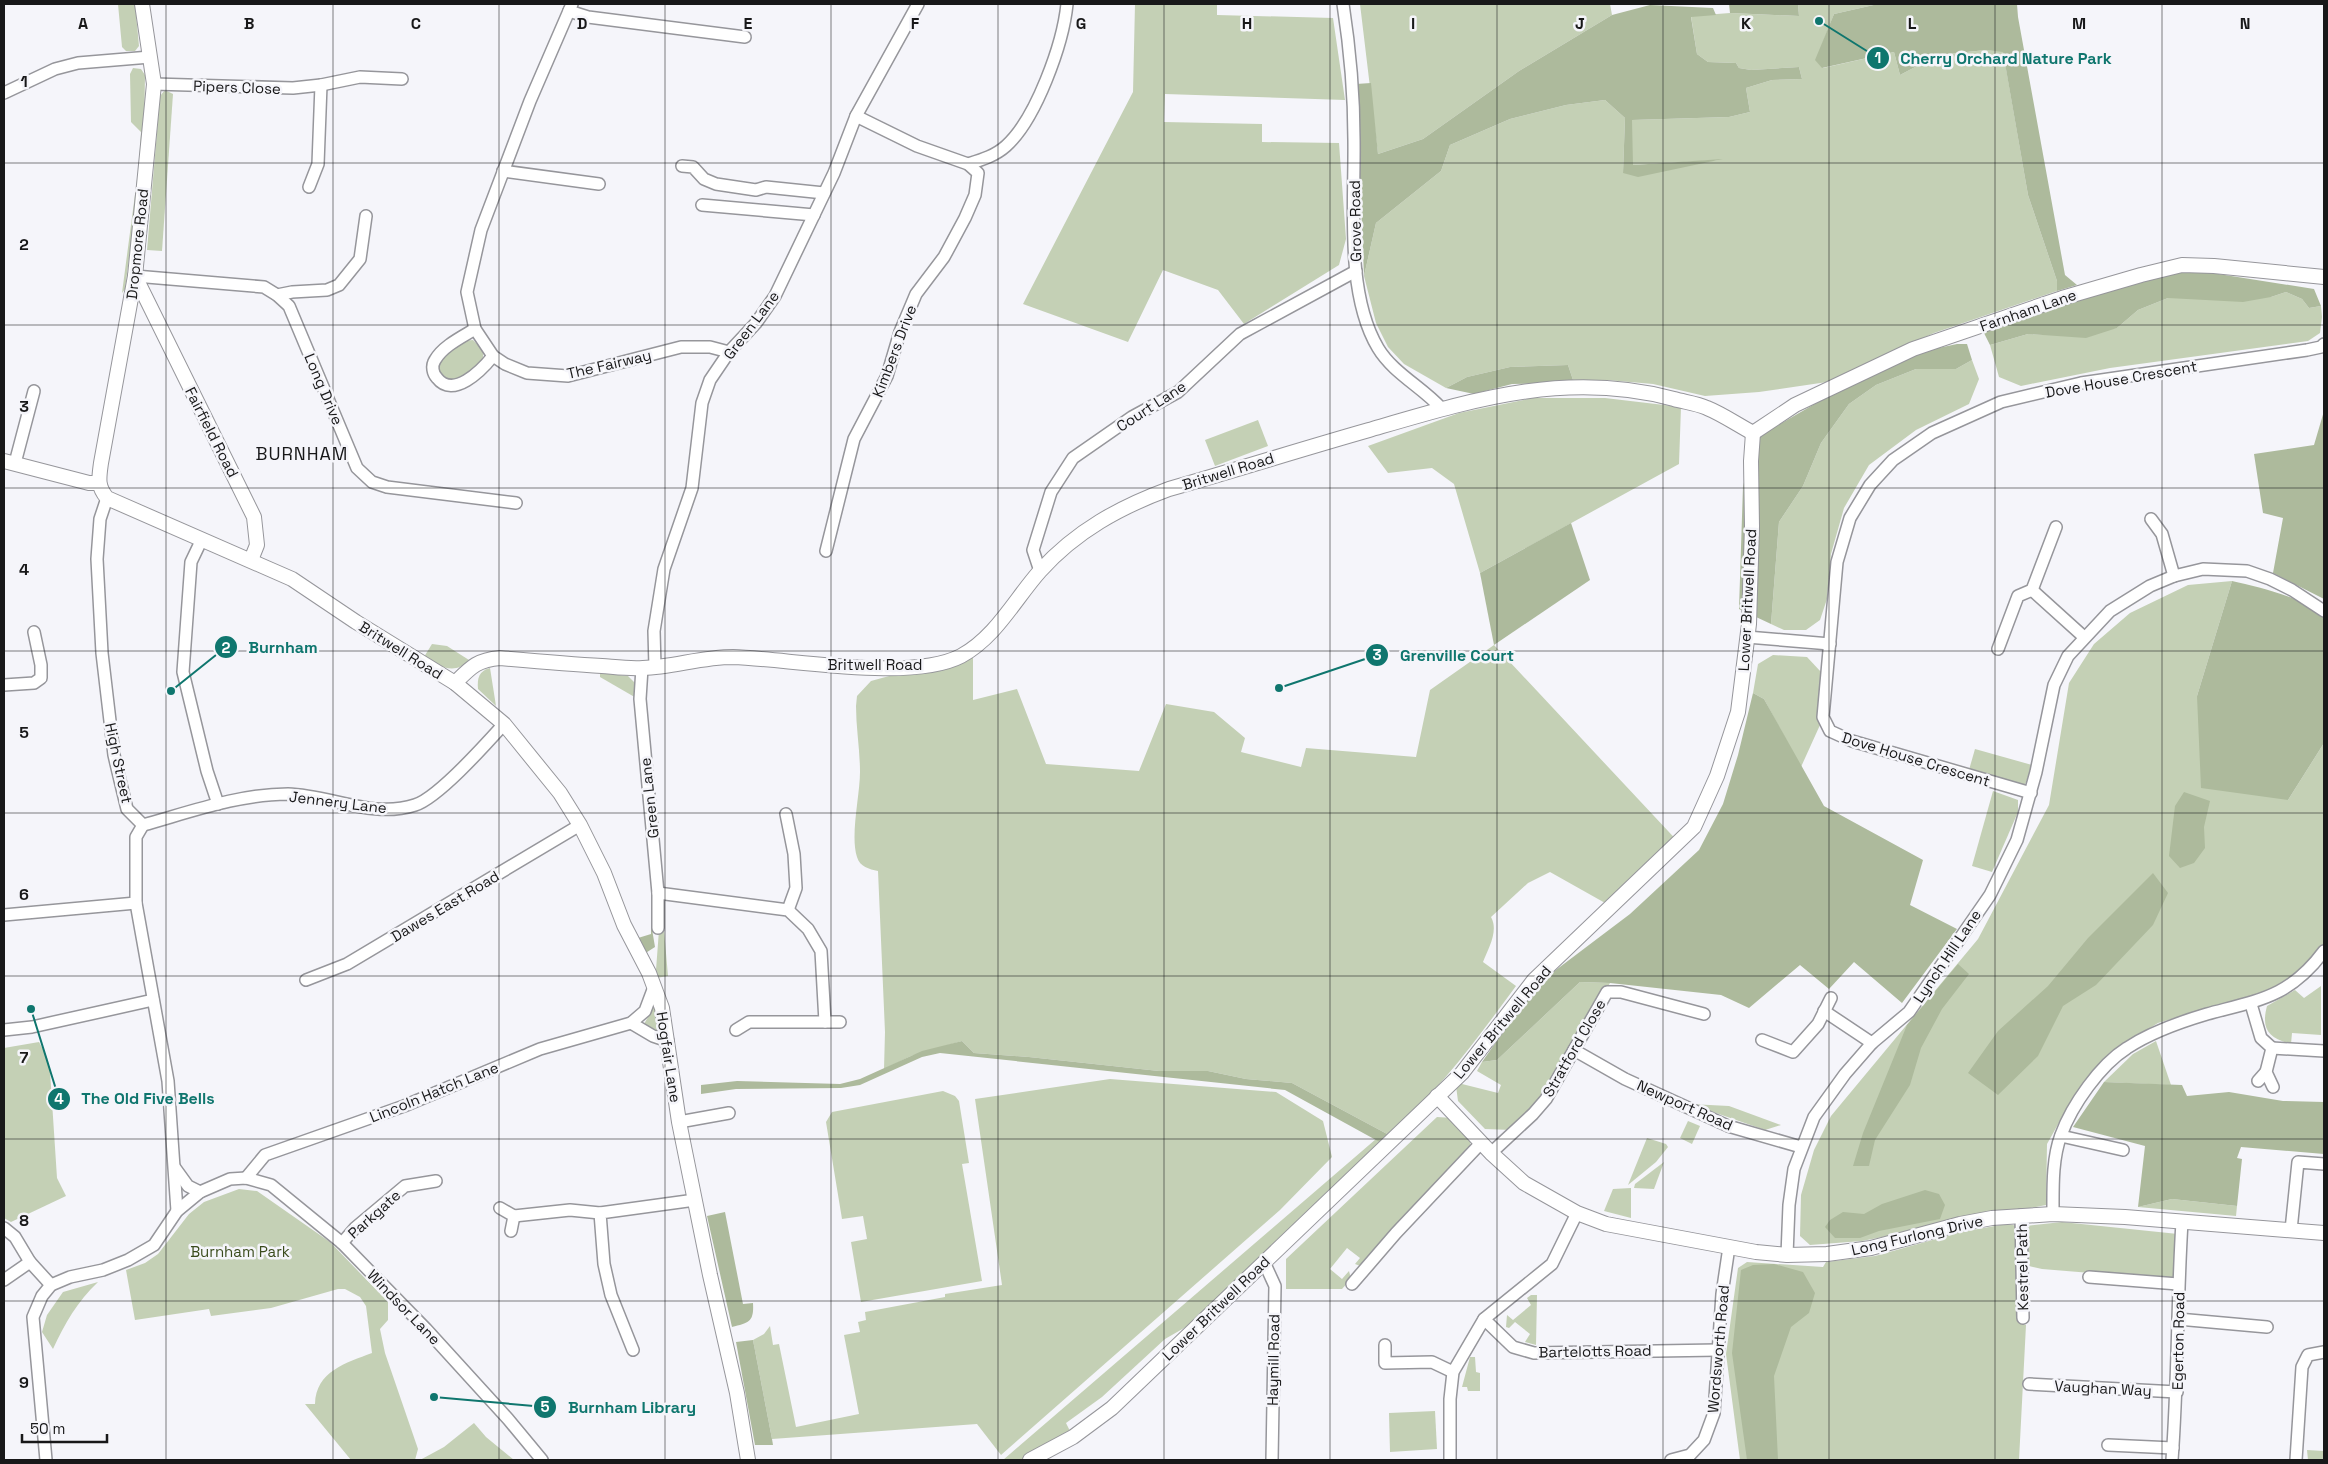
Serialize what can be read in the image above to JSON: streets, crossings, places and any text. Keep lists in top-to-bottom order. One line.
{"streets":{"street":["Pipers Close","Grove Road","Dropmore Road","Farnham Lane","Green Lane","Kimbers Drive","The Fairway","Dove House Crescent","Long Drive","Court Lane","Fairfield Road","Britwell Road","Lower Britwell Road","High Street","Jennery Lane","Dawes East Road","Lynch Hill Lane","Stratford Close","Hogfair Lane","Lincoln Hatch Lane","Newport Road","Parkgate","Long Furlong Drive","Kestrel Path","Windsor Lane","Egerton Road","Wordsworth Road","Bartelotts Road","Haymill Road","Vaughan Way"]},"crossings":[["Pipers Close","Dropmore Road"],["Grove Road","Court Lane"],["Grove Road","Britwell Road"],["Dropmore Road","Long Drive"],["Dropmore Road","Fairfield Road"],["Farnham Lane","Britwell Road"],["Farnham Lane","Lower Britwell Road"],["Green Lane","The Fairway"],["Green Lane","Britwell Road"],["Dove House Crescent","Lynch Hill Lane"],["Long Drive","Fairfield Road"],["Court Lane","Britwell Road"],["Fairfield Road","Britwell Road"],["Britwell Road","Lower Britwell Road"],["Britwell Road","High Street"],["Britwell Road","Hogfair Lane"],["Lower Britwell Road","Long Furlong Drive"],["Lower Britwell Road","Haymill Road"],["High Street","Jennery Lane"],["Jennery Lane","Hogfair Lane"],["Dawes East Road","Hogfair Lane"],["Lynch Hill Lane","Newport Road"],["Lynch Hill Lane","Long Furlong Drive"],["Stratford Close","Newport Road"],["Stratford Close","Long Furlong Drive"],["Hogfair Lane","Lincoln Hatch Lane"],["Lincoln Hatch Lane","Windsor Lane"],["Parkgate","Windsor Lane"],["Long Furlong Drive","Kestrel Path"],["Long Furlong Drive","Egerton Road"],["Long Furlong Drive","Wordsworth Road"],["Egerton Road","Vaughan Way"],["Wordsworth Road","Bartelotts Road"]],"districts":["BURNHAM"],"parks":["Burnham Park"],"places":["Cherry Orchard Nature Park","Grenville Court","Burnham","The Old Five Bells","Burnham Library"],"scale_bar":"50 m","grid":{"columns":["A","B","C","D","E","F","G","H","I","J","K","L","M","N"],"rows":["1","2","3","4","5","6","7","8","9"]}}
